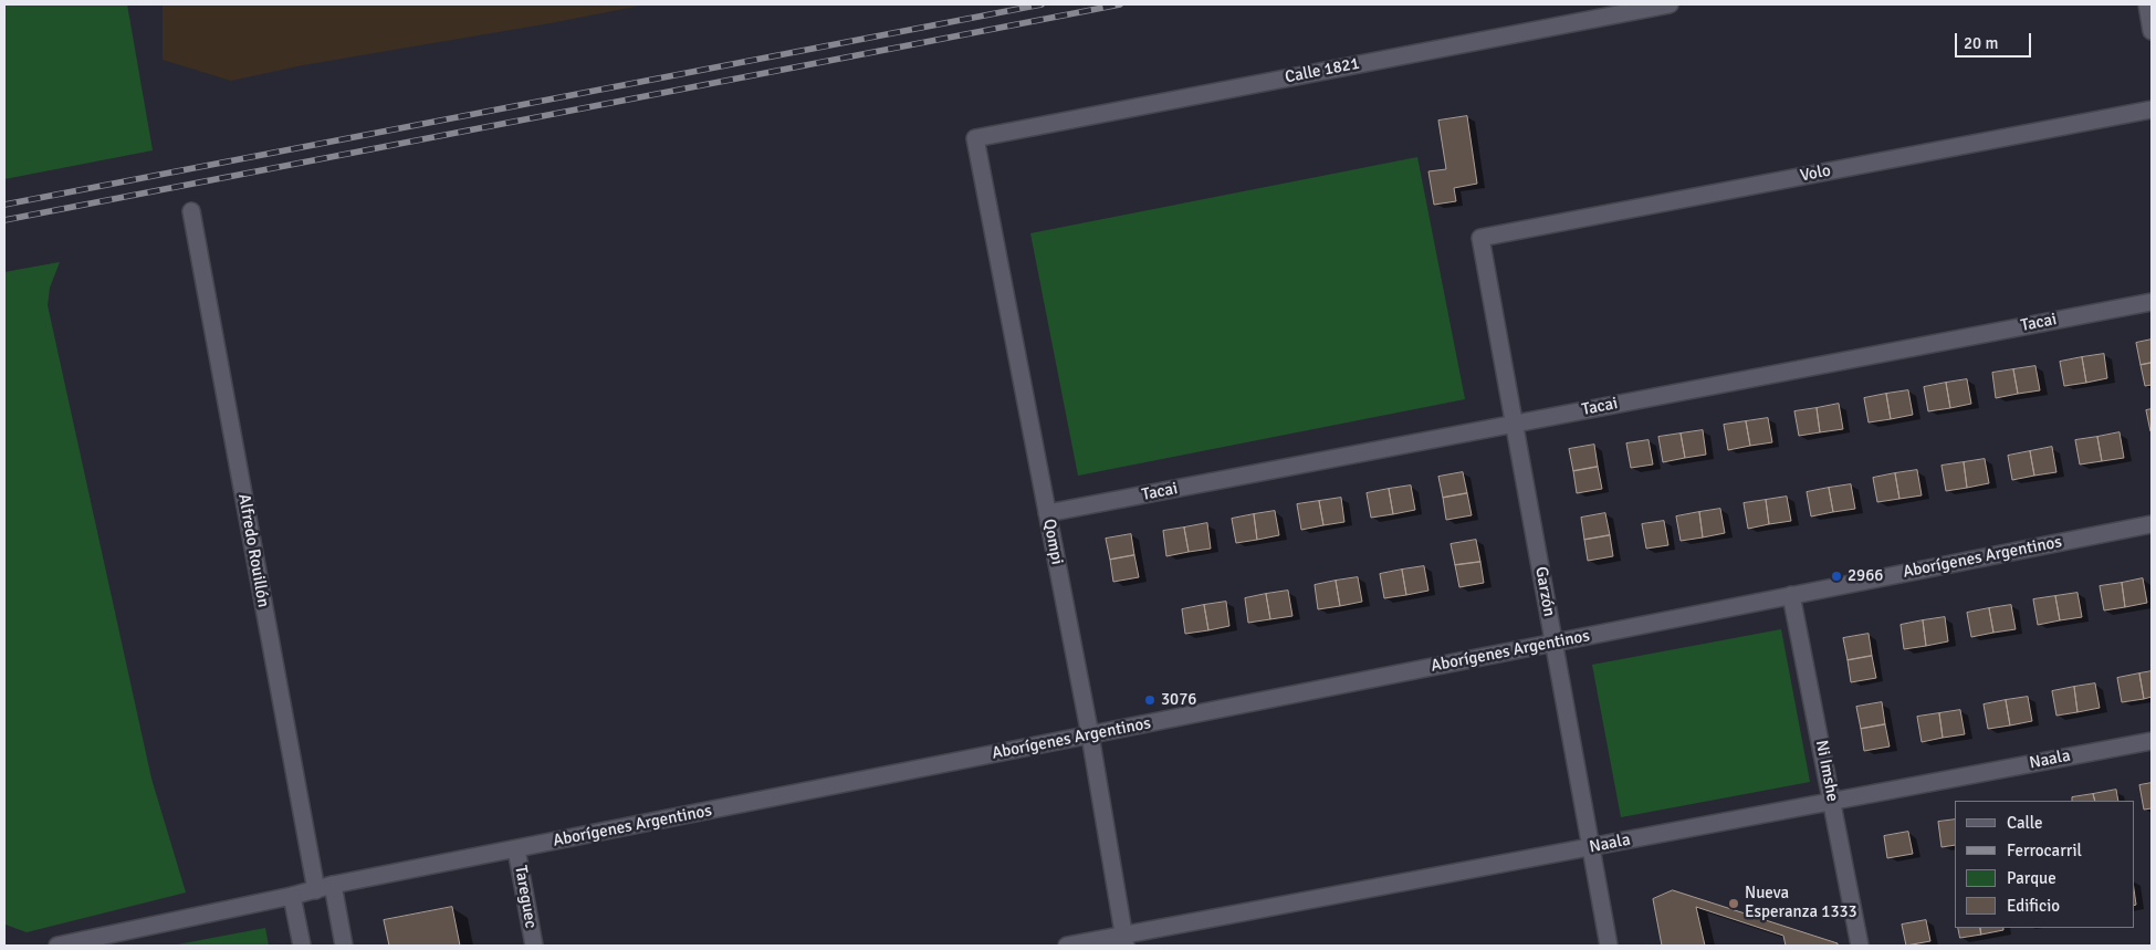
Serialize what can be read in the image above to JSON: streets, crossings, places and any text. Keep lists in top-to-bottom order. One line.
{"streets":{"street":["Calle 1821","Volo","Tacai","Qompi","Alfredo Rouillón","Aborígenes Argentinos","Garzón","Naala","Ni Imshe","Tareguec"]},"crossings":[["Calle 1821","Qompi"],["Volo","Garzón"],["Tacai","Qompi"],["Tacai","Garzón"],["Qompi","Aborígenes Argentinos"],["Qompi","Naala"],["Alfredo Rouillón","Aborígenes Argentinos"],["Aborígenes Argentinos","Garzón"],["Aborígenes Argentinos","Ni Imshe"],["Aborígenes Argentinos","Tareguec"],["Garzón","Naala"],["Naala","Ni Imshe"]],"places":["2966","3076","Nueva Esperanza 1333"],"legend":["Calle","Ferrocarril","Parque","Edificio"],"scale_bar":"20 m"}
